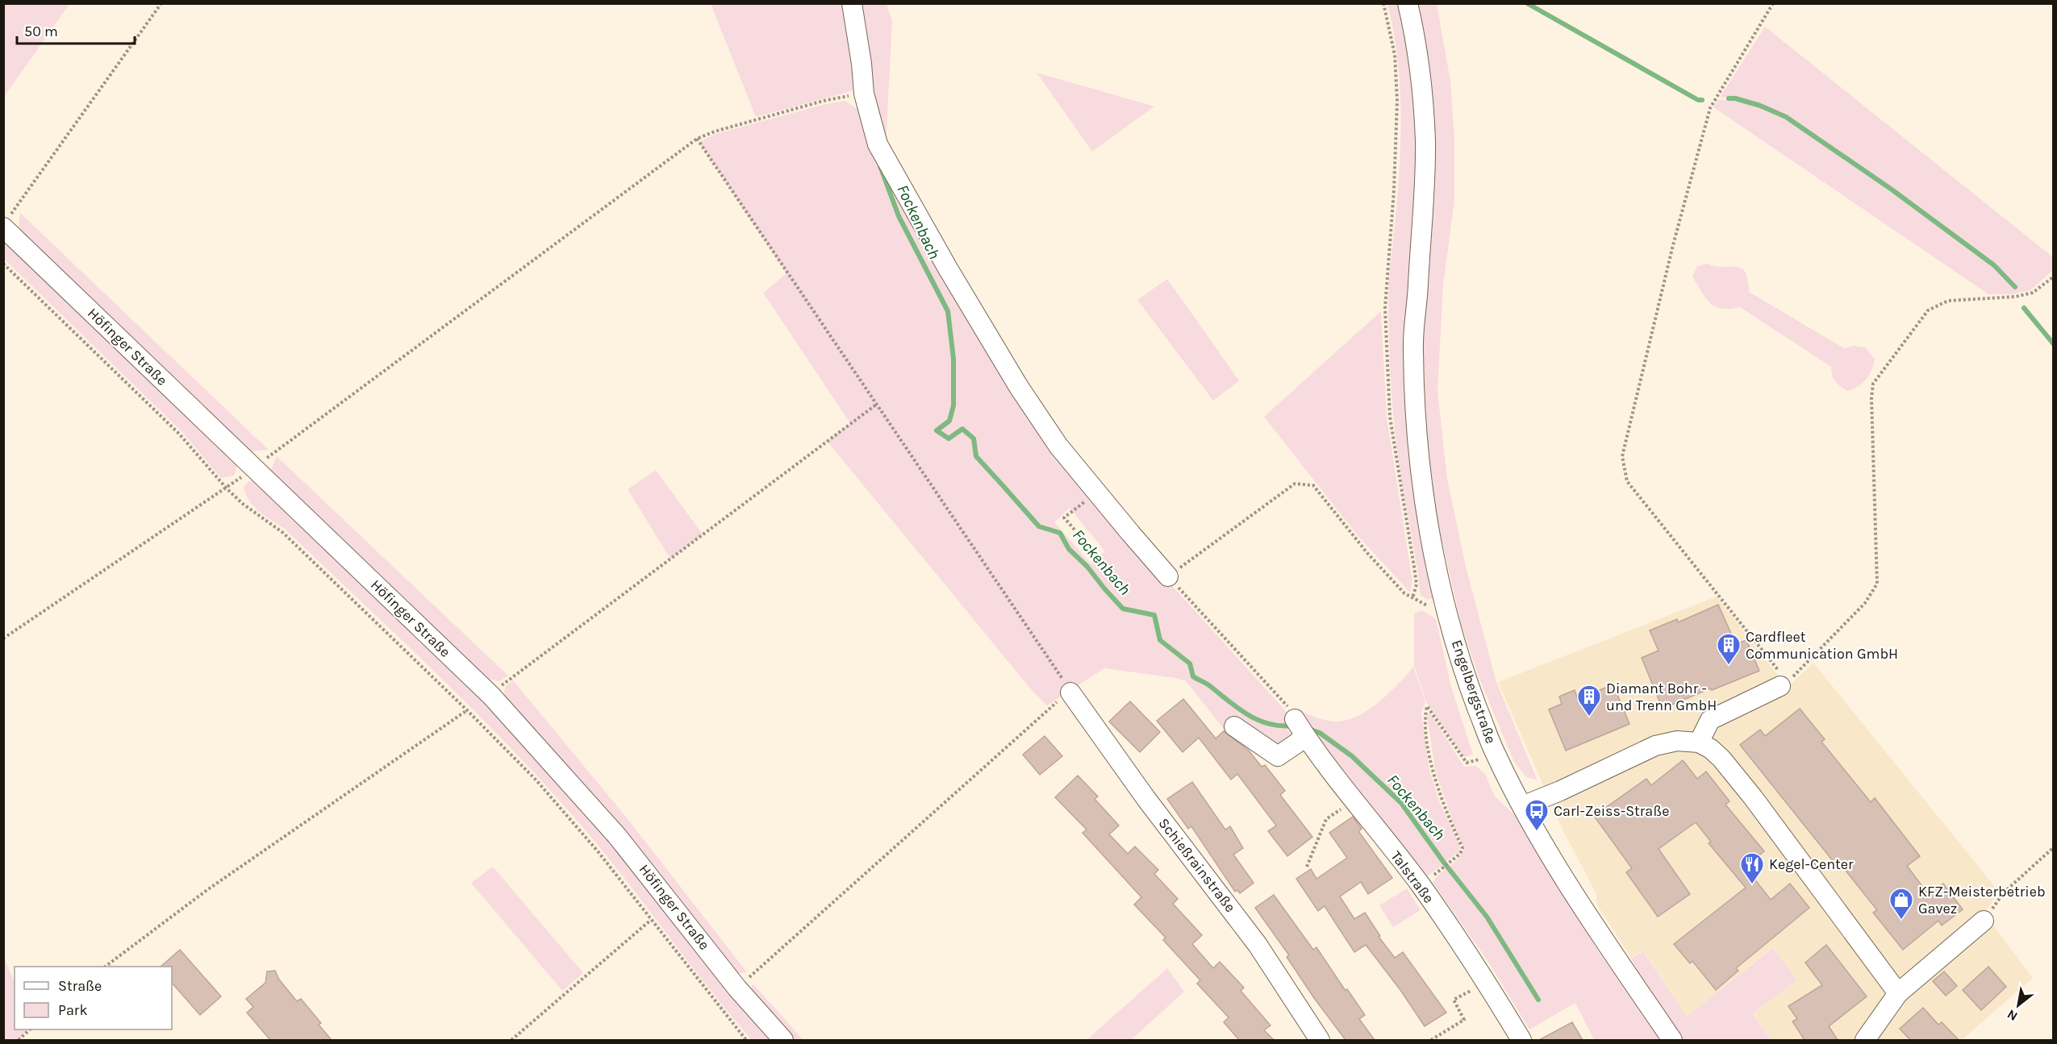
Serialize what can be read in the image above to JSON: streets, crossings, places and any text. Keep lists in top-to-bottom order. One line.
{"streets":{"street":["Höfinger Straße","Engelbergstraße","Schießrainstraße","Talstraße"]},"water":["Fockenbach"],"places":{"building":["Cardfleet Communication GmbH","Diamant Bohr - und Trenn GmbH"],"bus stop":["Carl-Zeiss-Straße"],"restaurant":["Kegel-Center"],"shop":["KFZ-Meisterbetrieb Gavez"]},"legend":["Straße","Park"],"scale_bar":"50 m","north":"bottom left"}
